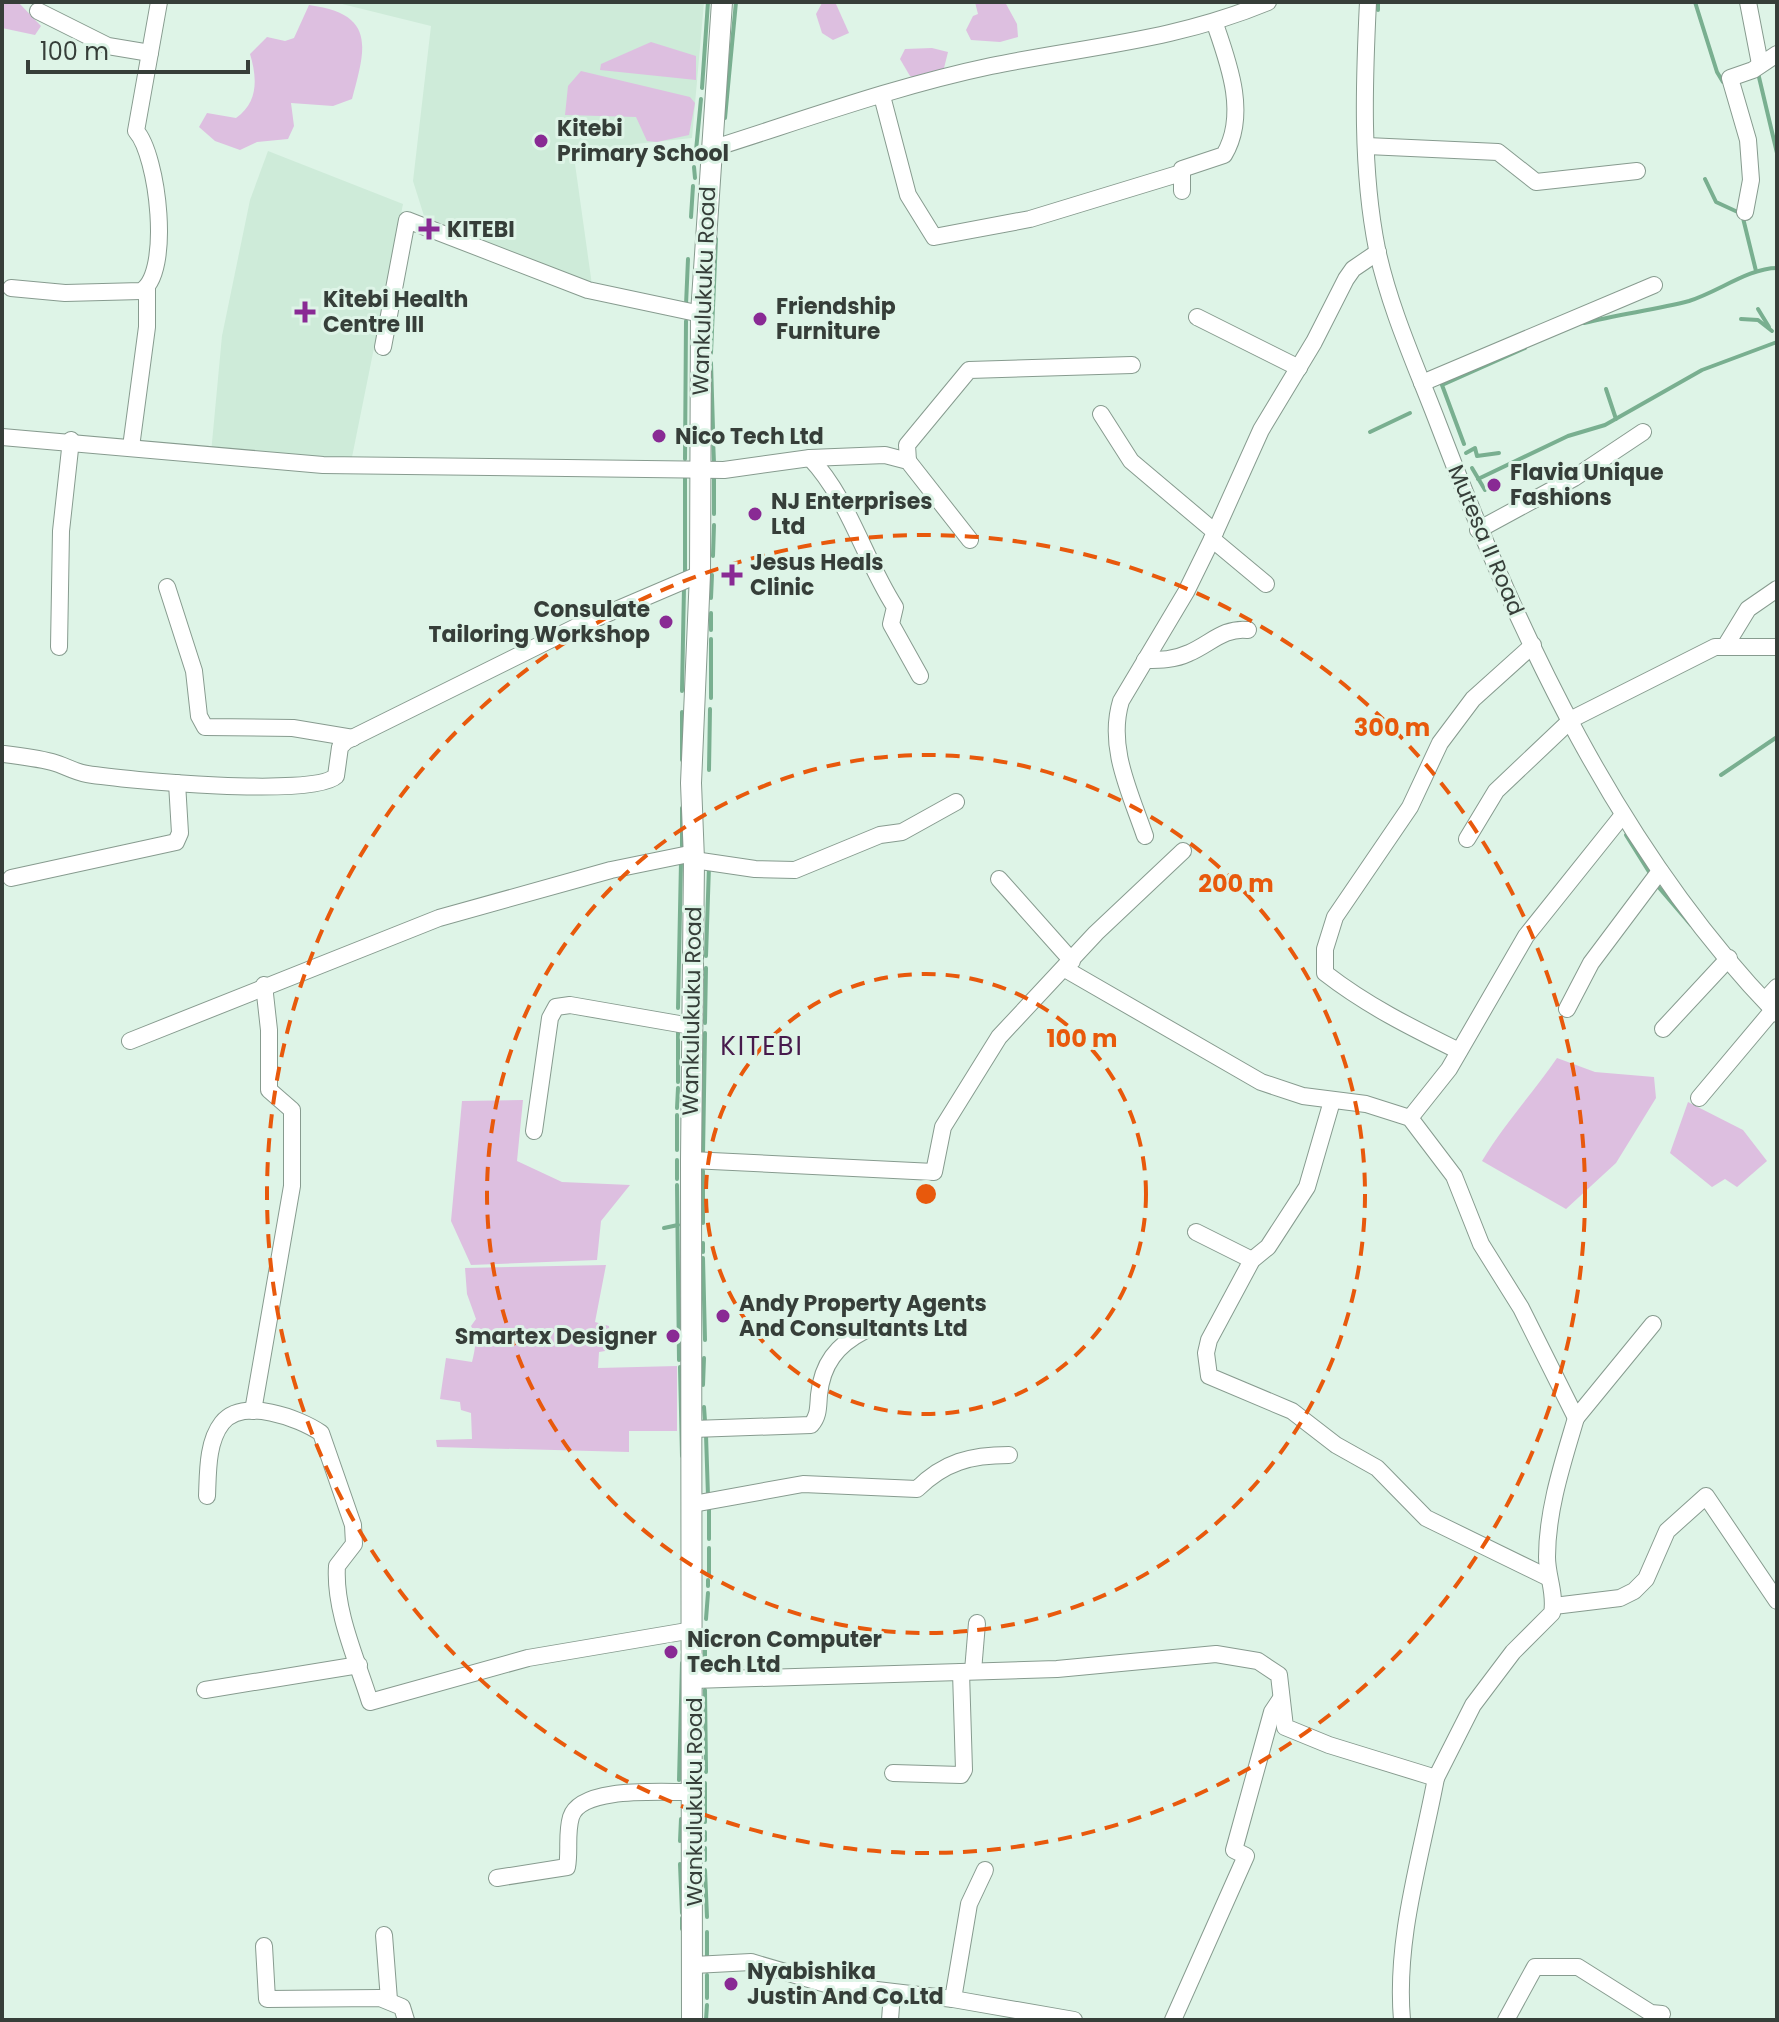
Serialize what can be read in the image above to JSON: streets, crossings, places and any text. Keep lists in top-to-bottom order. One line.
{"streets":{"main road":["Wankulukuku Road"],"street":["Mutesa II Road"]},"districts":["KITEBI"],"places":{"other":["Kitebi Primary School","Friendship Furniture","Nico Tech Ltd","Flavia Unique Fashions","NJ Enterprises Ltd","Consulate Tailoring Workshop","Andy Property Agents And Consultants Ltd","Smartex Designer","Nicron Computer Tech Ltd","Nyabishika Justin And Co.Ltd"],"health":["KITEBI","Kitebi Health Centre III","Jesus Heals Clinic"]},"scale_bar":"100 m","rings":["300 m","200 m","100 m"]}
